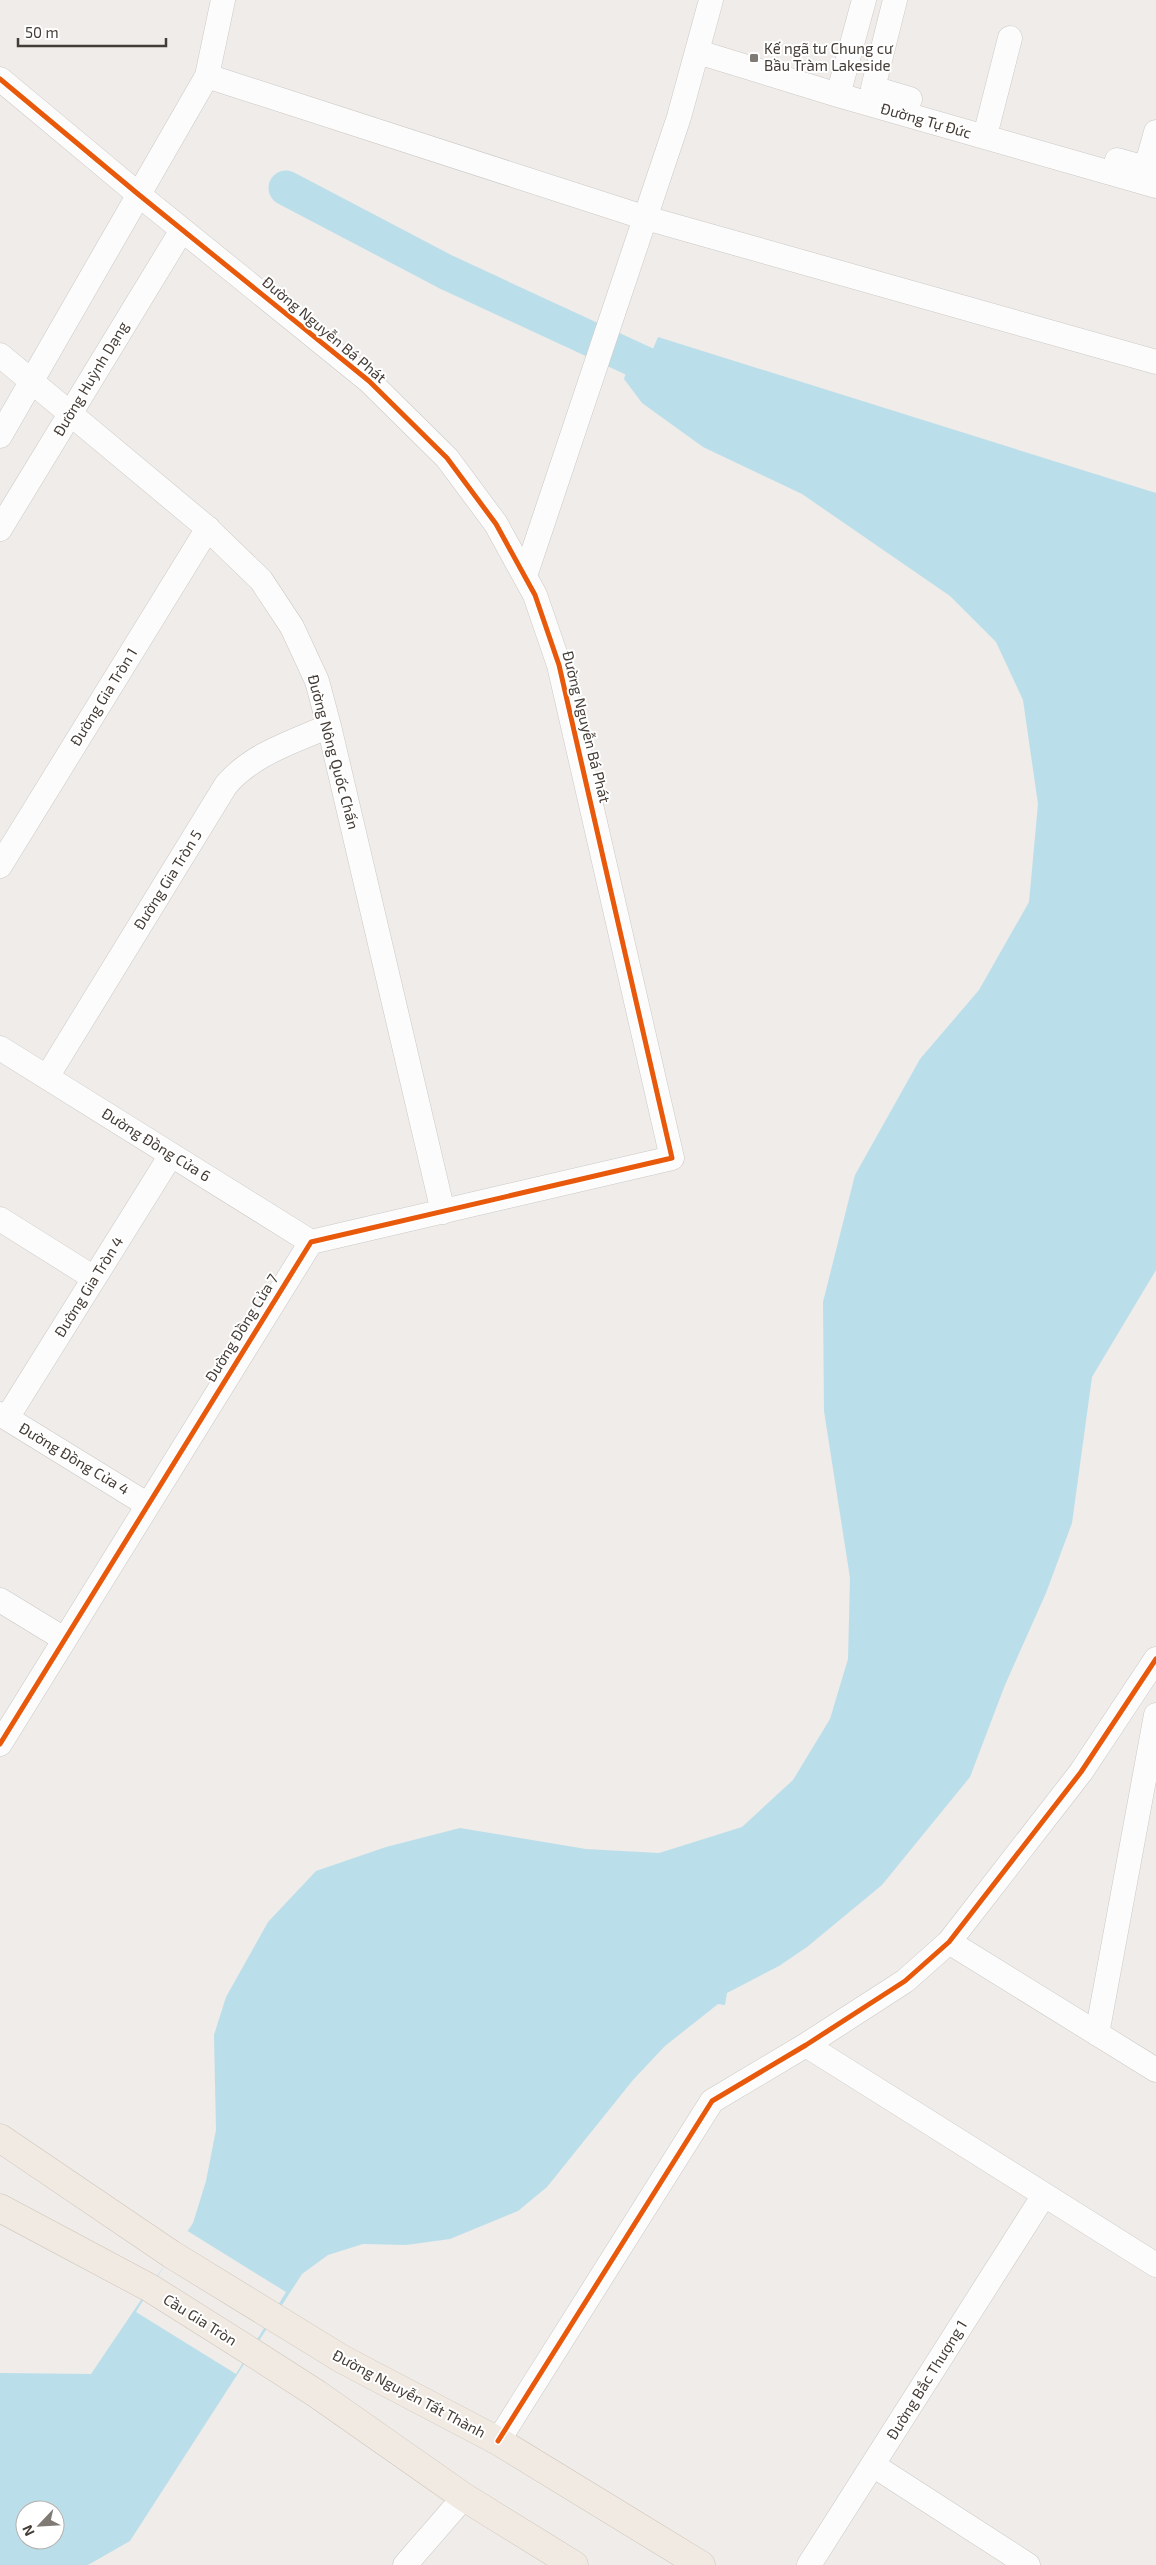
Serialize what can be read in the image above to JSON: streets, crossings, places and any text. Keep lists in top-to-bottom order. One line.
{"streets":{"main road":["Cầu Gia Tròn","Đường Nguyễn Tất Thành"],"street":["Đường Tự Đức","Đường Nguyễn Bá Phát","Đường Huỳnh Dạng","Đường Gia Tròn 1","Đường Nông Quốc Chấn","Đường Gia Tròn 5","Đường Đồng Cửa 6","Đường Gia Tròn 4","Đường Đồng Cửa 7","Đường Đồng Cửa 4","Đường Bắc Thượng 1"]},"crossings":[["Đường Nguyễn Bá Phát","Đường Huỳnh Dạng"],["Đường Nguyễn Bá Phát","Đường Nông Quốc Chấn"],["Đường Huỳnh Dạng","Đường Nông Quốc Chấn"],["Đường Gia Tròn 1","Đường Nông Quốc Chấn"],["Đường Nông Quốc Chấn","Đường Gia Tròn 5"],["Đường Gia Tròn 5","Đường Đồng Cửa 6"],["Đường Đồng Cửa 6","Đường Gia Tròn 4"],["Đường Đồng Cửa 6","Đường Đồng Cửa 7"],["Đường Gia Tròn 4","Đường Đồng Cửa 4"],["Đường Đồng Cửa 7","Đường Đồng Cửa 4"]],"places":{"transit":["Kế ngã tư Chung cư Bầu Tràm Lakeside"]},"scale_bar":"50 m","north":"bottom left"}
